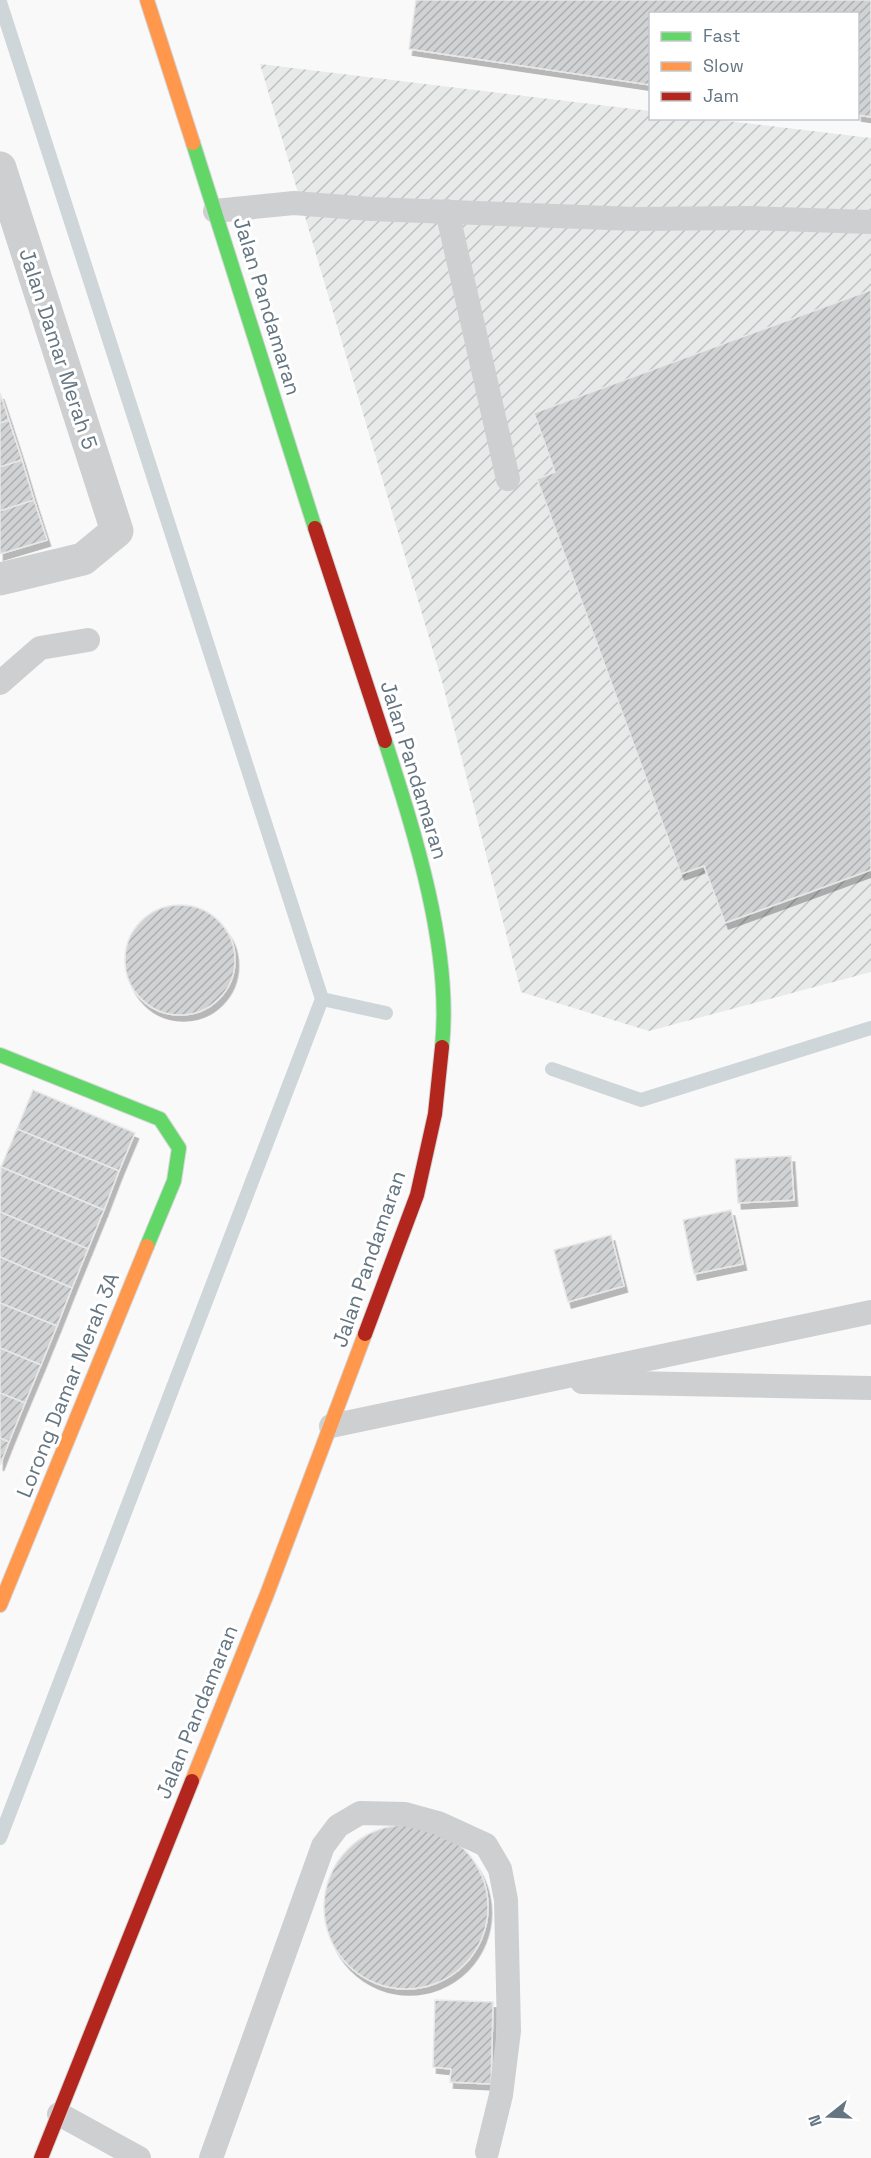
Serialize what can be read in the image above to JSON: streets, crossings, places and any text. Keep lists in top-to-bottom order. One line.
{"streets":{"main road":["Jalan Pandamaran","Lorong Damar Merah 3A"],"street":["Jalan Damar Merah 5"]},"legend":["Fast","Slow","Jam"],"north":"left"}
